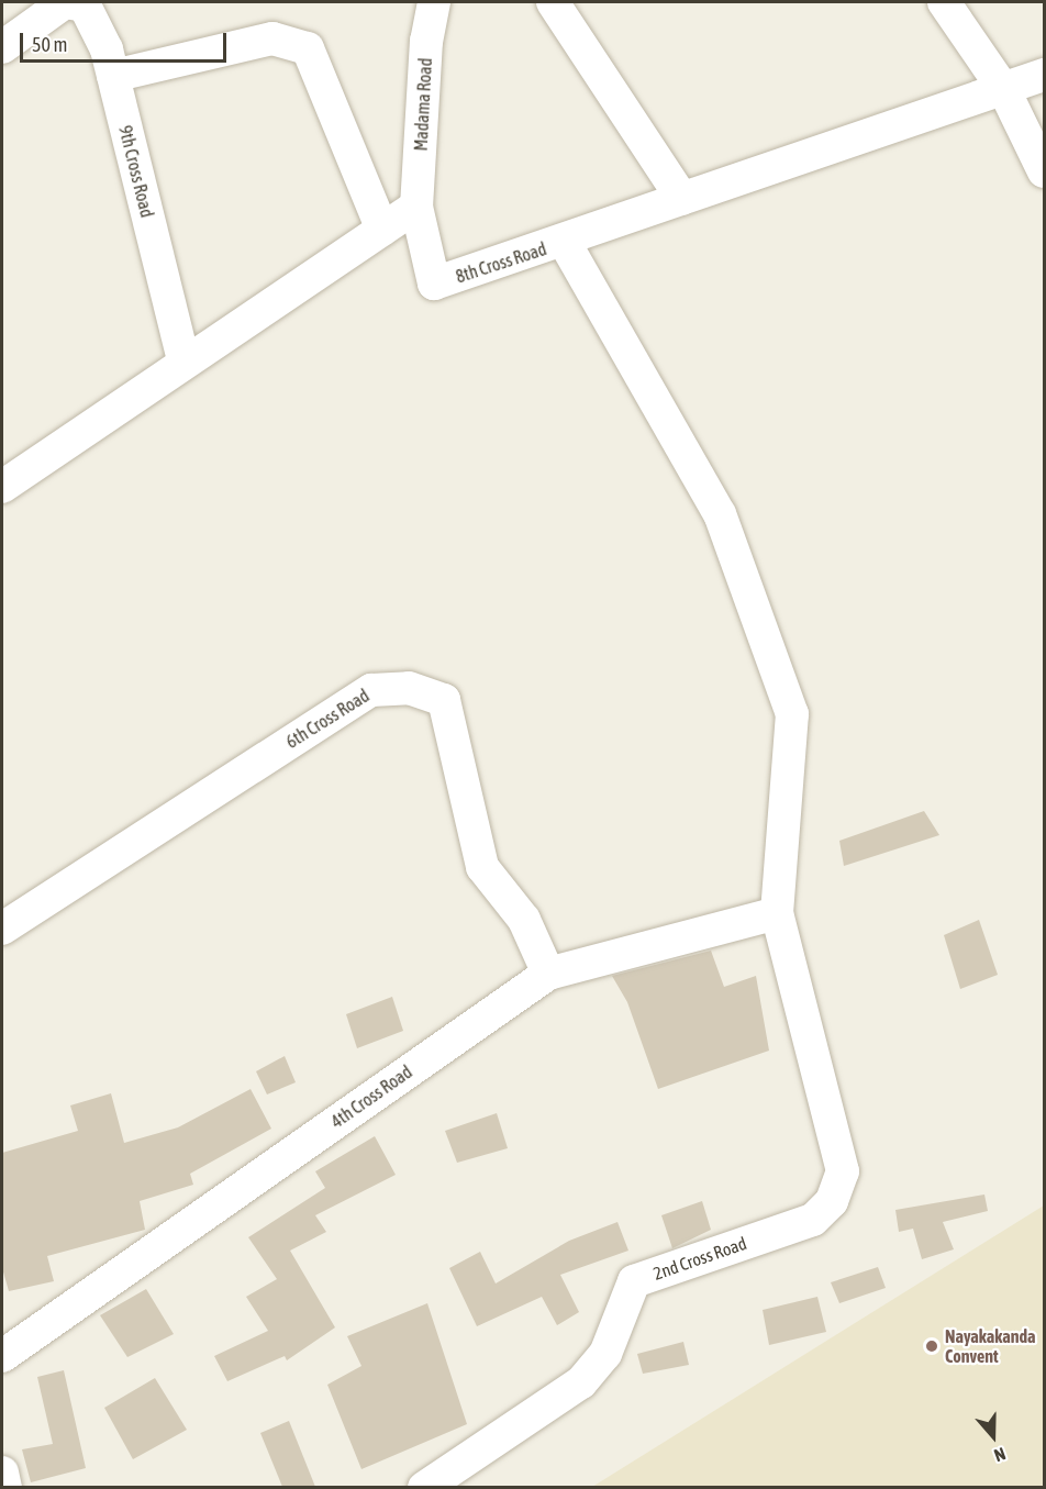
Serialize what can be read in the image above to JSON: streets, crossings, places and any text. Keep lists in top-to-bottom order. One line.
{"streets":{"street":["Madama Road","9th Cross Road","8th Cross Road","6th Cross Road","4th Cross Road","2nd Cross Road"]},"crossings":[["Madama Road","8th Cross Road"],["6th Cross Road","4th Cross Road"],["4th Cross Road","2nd Cross Road"]],"places":["Nayakakanda Convent"],"scale_bar":"50 m","north":"bottom"}
